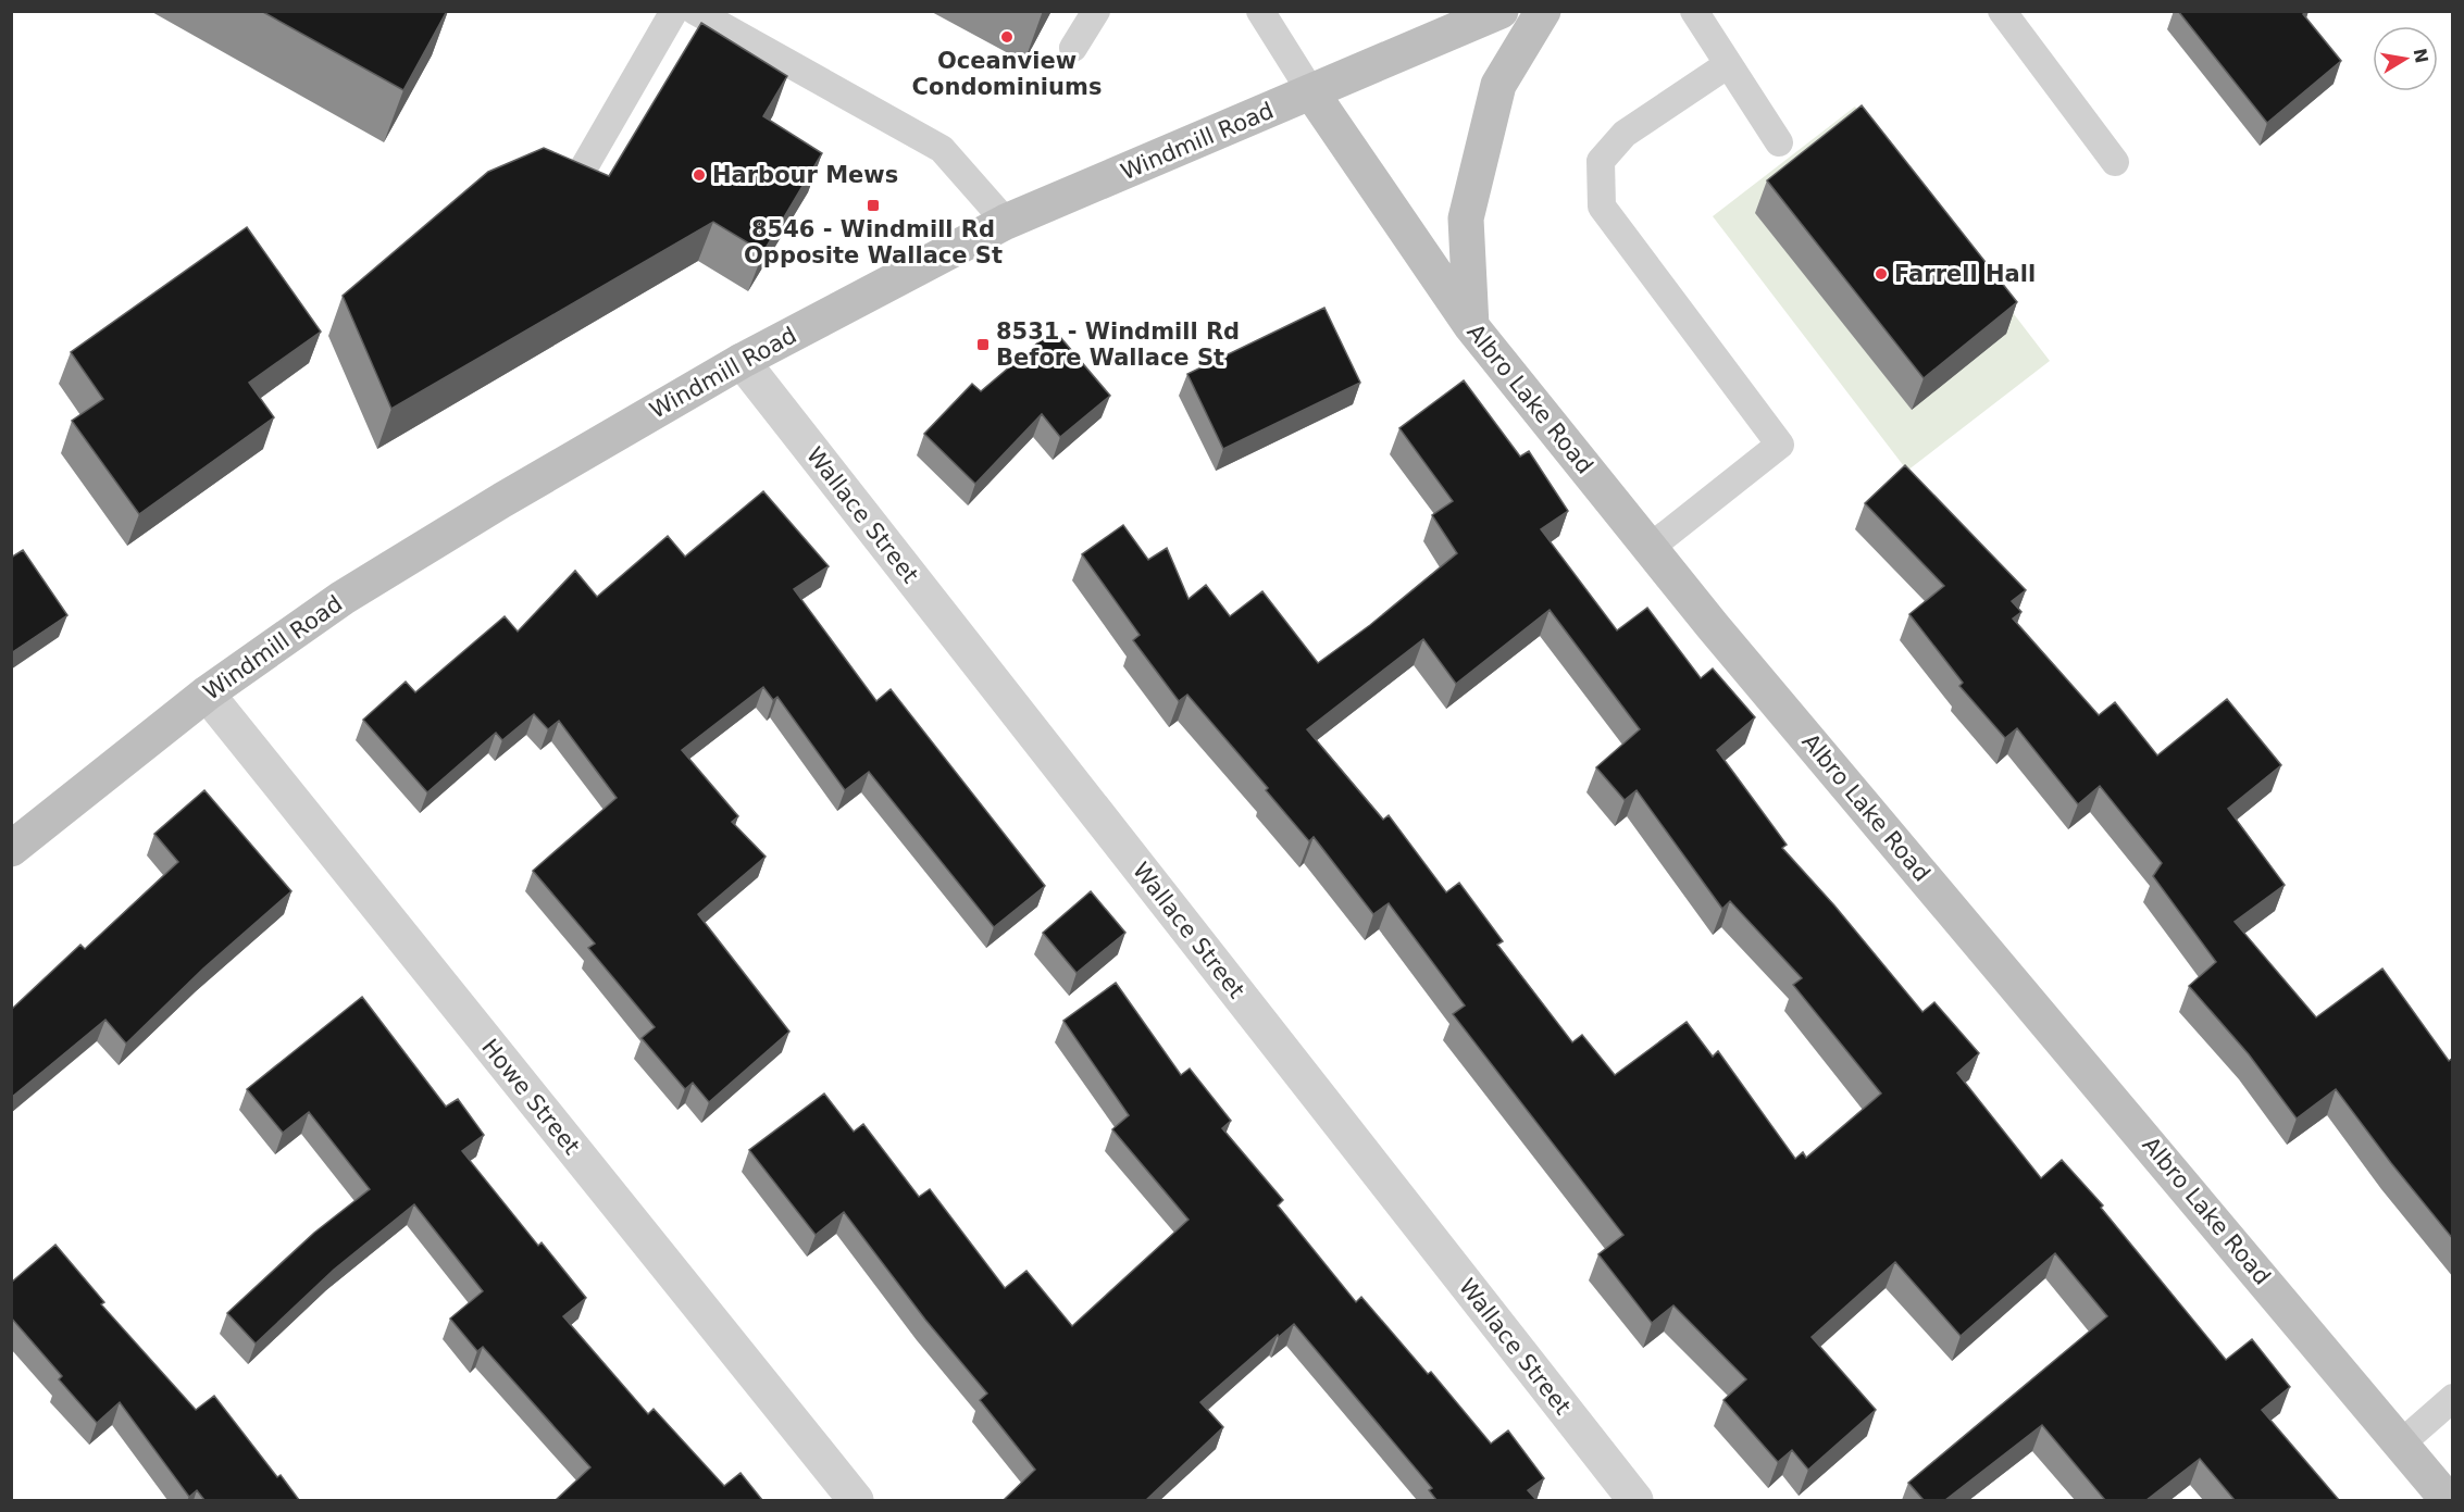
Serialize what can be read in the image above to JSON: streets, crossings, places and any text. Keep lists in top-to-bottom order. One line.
{"streets":{"main road":["Windmill Road","Albro Lake Road"],"street":["Wallace Street","Howe Street"]},"crossings":[["Windmill Road","Albro Lake Road"],["Windmill Road","Wallace Street"],["Windmill Road","Howe Street"]],"places":{"other":["Oceanview Condominiums","Harbour Mews","Farrell Hall"],"transit":["8546 - Windmill Rd Opposite Wallace St","8531 - Windmill Rd Before Wallace St"]},"north":"right"}
